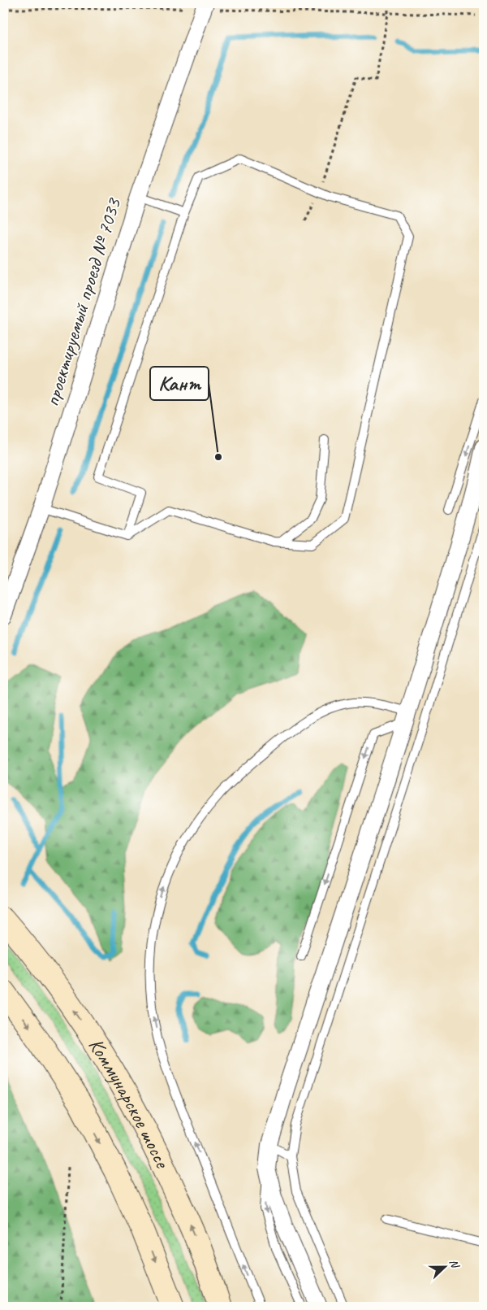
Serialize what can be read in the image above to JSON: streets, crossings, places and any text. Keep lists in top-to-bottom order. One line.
{"streets":{"main road":["Коммунарское шоссе"],"street":["проектируемый проезд № 7033"]},"places":["Кант"],"north":"right"}
